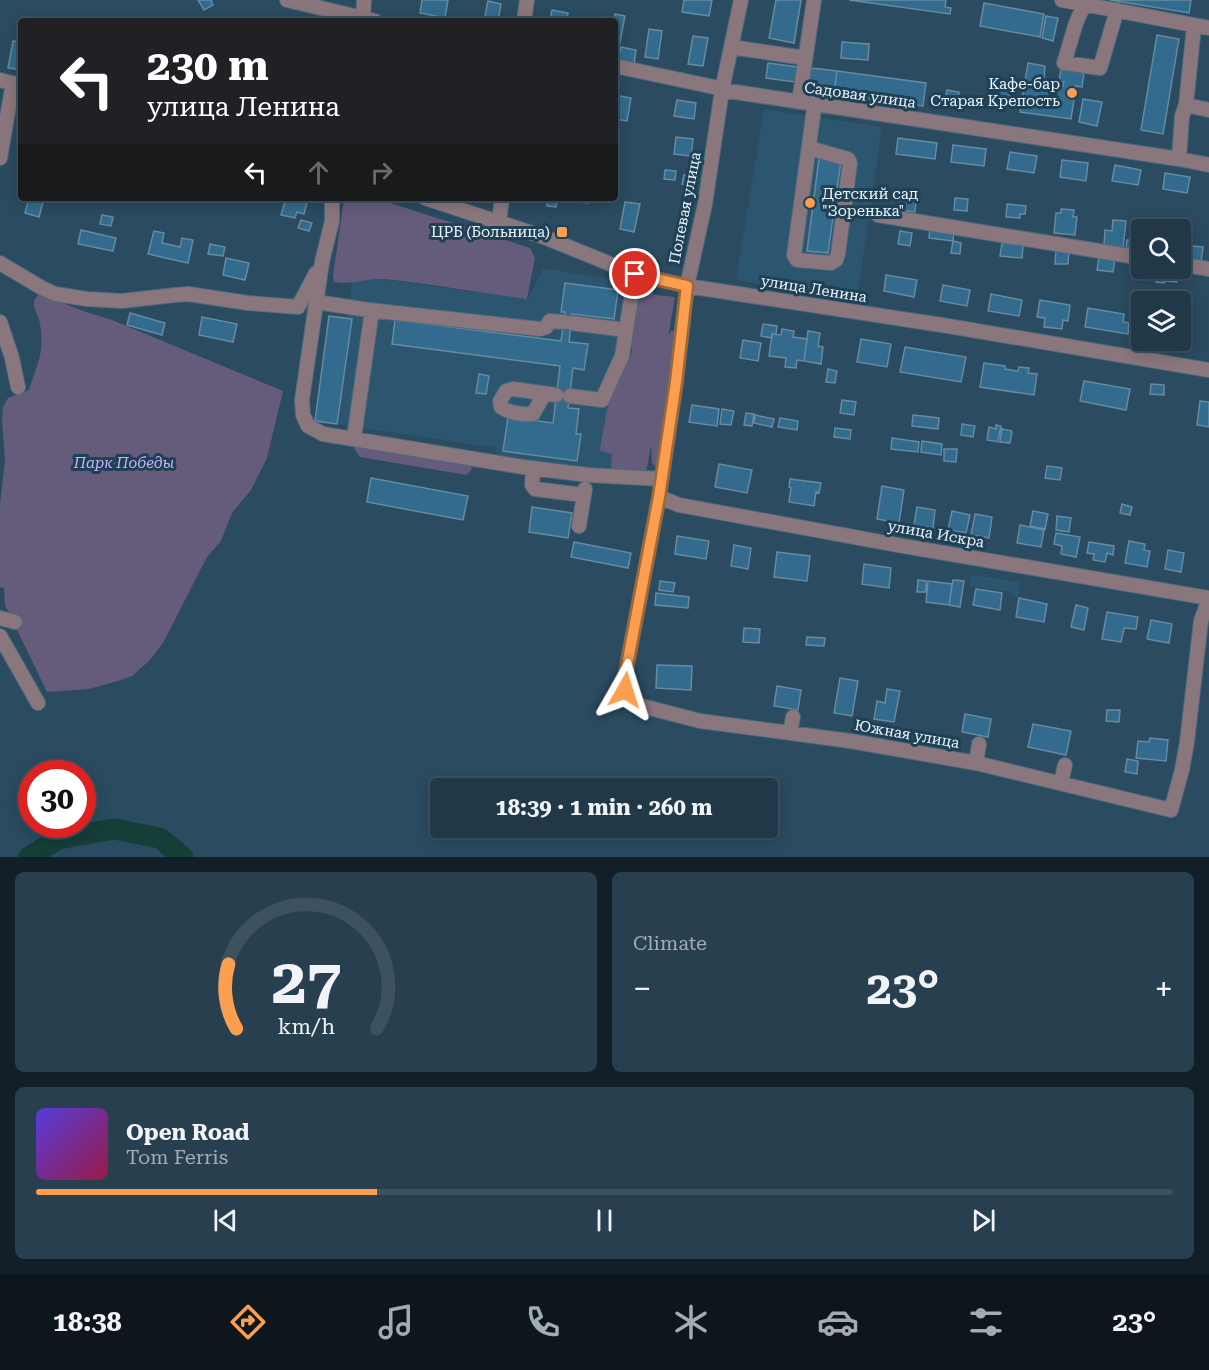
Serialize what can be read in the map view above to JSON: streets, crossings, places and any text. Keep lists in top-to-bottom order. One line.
{"streets":{"street":["Садовая улица","Полевая улица","улица Ленина","улица Искра","Южная улица"]},"crossings":[["Садовая улица","Полевая улица"],["Полевая улица","улица Ленина"],["Полевая улица","улица Искра"],["Полевая улица","Южная улица"],["улица Искра","Южная улица"]],"parks":["Парк Победы"],"places":{"other":["Кафе-бар Старая Крепость","Детский сад \"Зоренька\""],"transit":["ЦРБ (Больница)"]},"page":{"turn":["230 m","улица Ленина"],"limit":"30","trip":"18:39 · 1 min · 260 m","tile":"Climate","heat":["−","23°","+"],"song":["Open Road","Tom Ferris"],"tabs":["18:38","23°"],"gauge":["27","km/h"]}}
